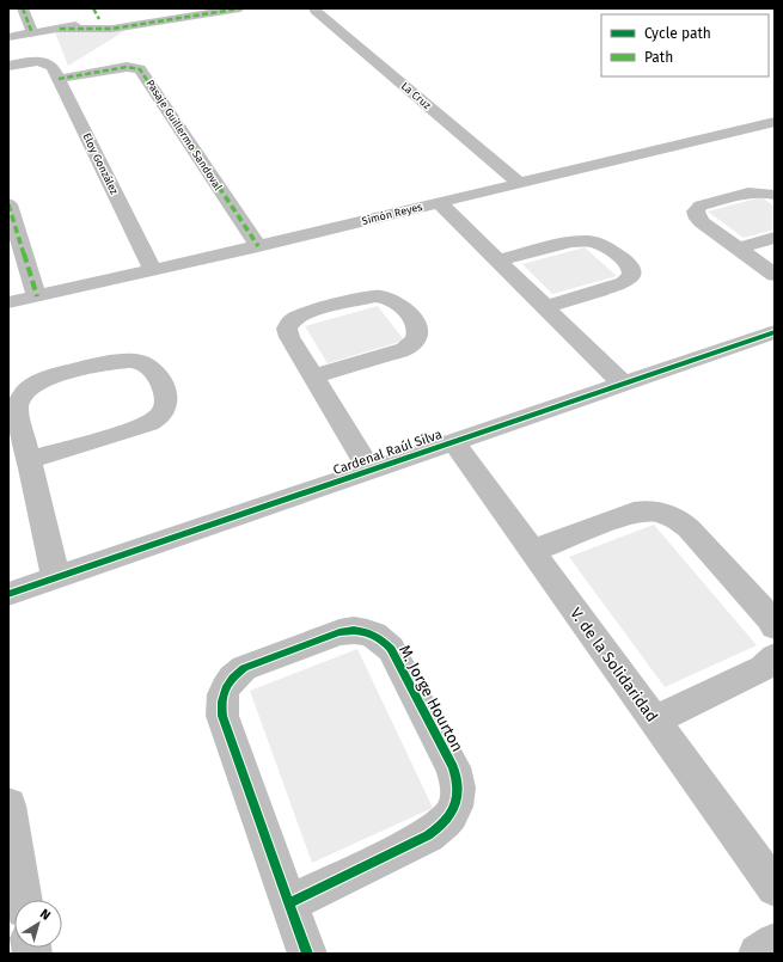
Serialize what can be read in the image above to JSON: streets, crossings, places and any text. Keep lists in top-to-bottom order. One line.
{"streets":{"street":["La Cruz","Pasaje Guillermo Sandoval","Eloy González","Simón Reyes","Cardenal Raúl Silva","V. de la Solidaridad","M. Jorge Hourton"]},"crossings":[["La Cruz","Simón Reyes"],["Pasaje Guillermo Sandoval","Eloy González"],["Pasaje Guillermo Sandoval","Simón Reyes"],["Eloy González","Simón Reyes"],["Cardenal Raúl Silva","V. de la Solidaridad"]],"legend":["Cycle path","Path"],"north":"top right"}
